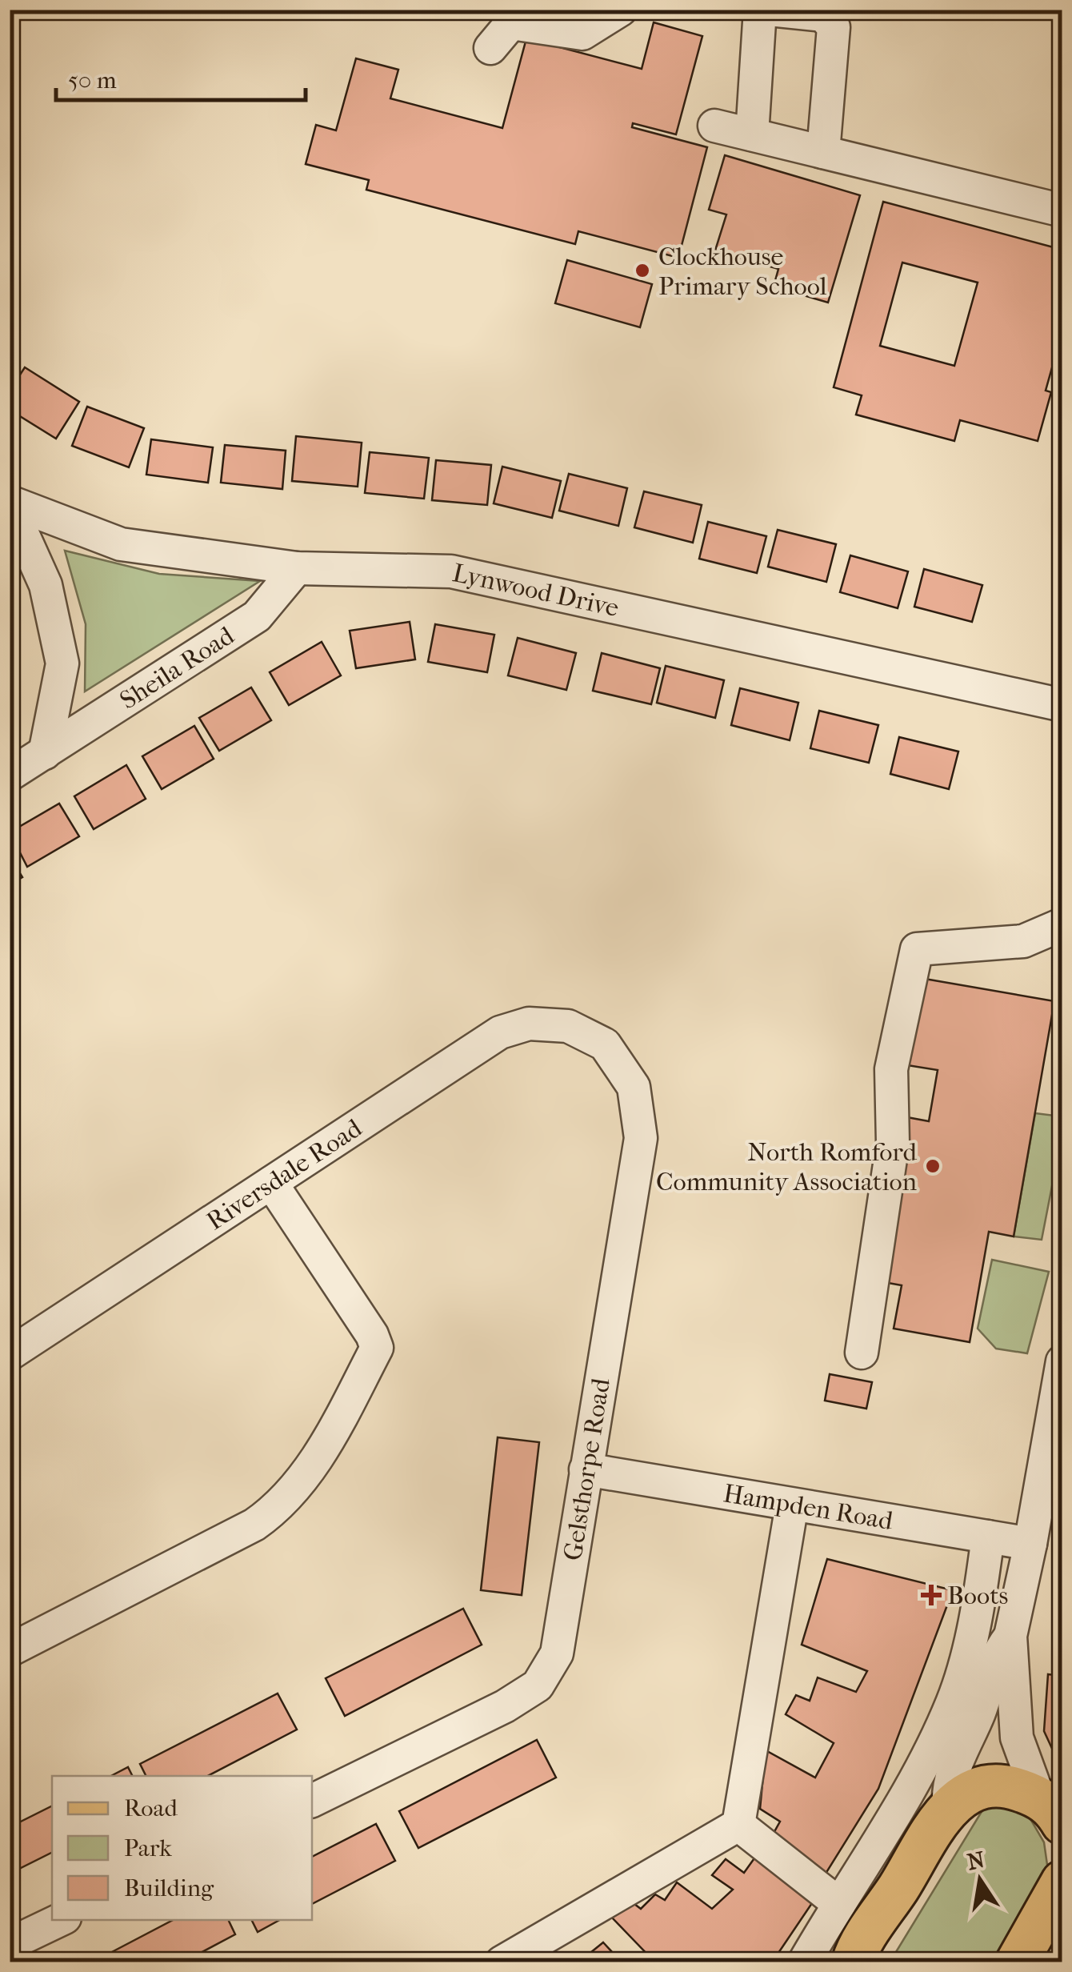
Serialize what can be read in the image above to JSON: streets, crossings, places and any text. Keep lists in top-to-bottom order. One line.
{"streets":{"street":["Lynwood Drive","Sheila Road","Riversdale Road","Gelsthorpe Road","Hampden Road"]},"crossings":[["Lynwood Drive","Sheila Road"],["Riversdale Road","Gelsthorpe Road"],["Gelsthorpe Road","Hampden Road"]],"places":{"other":["Clockhouse Primary School","North Romford Community Association"],"health":["Boots"]},"legend":["Road","Park","Building"],"scale_bar":"50 m","north":"top"}
